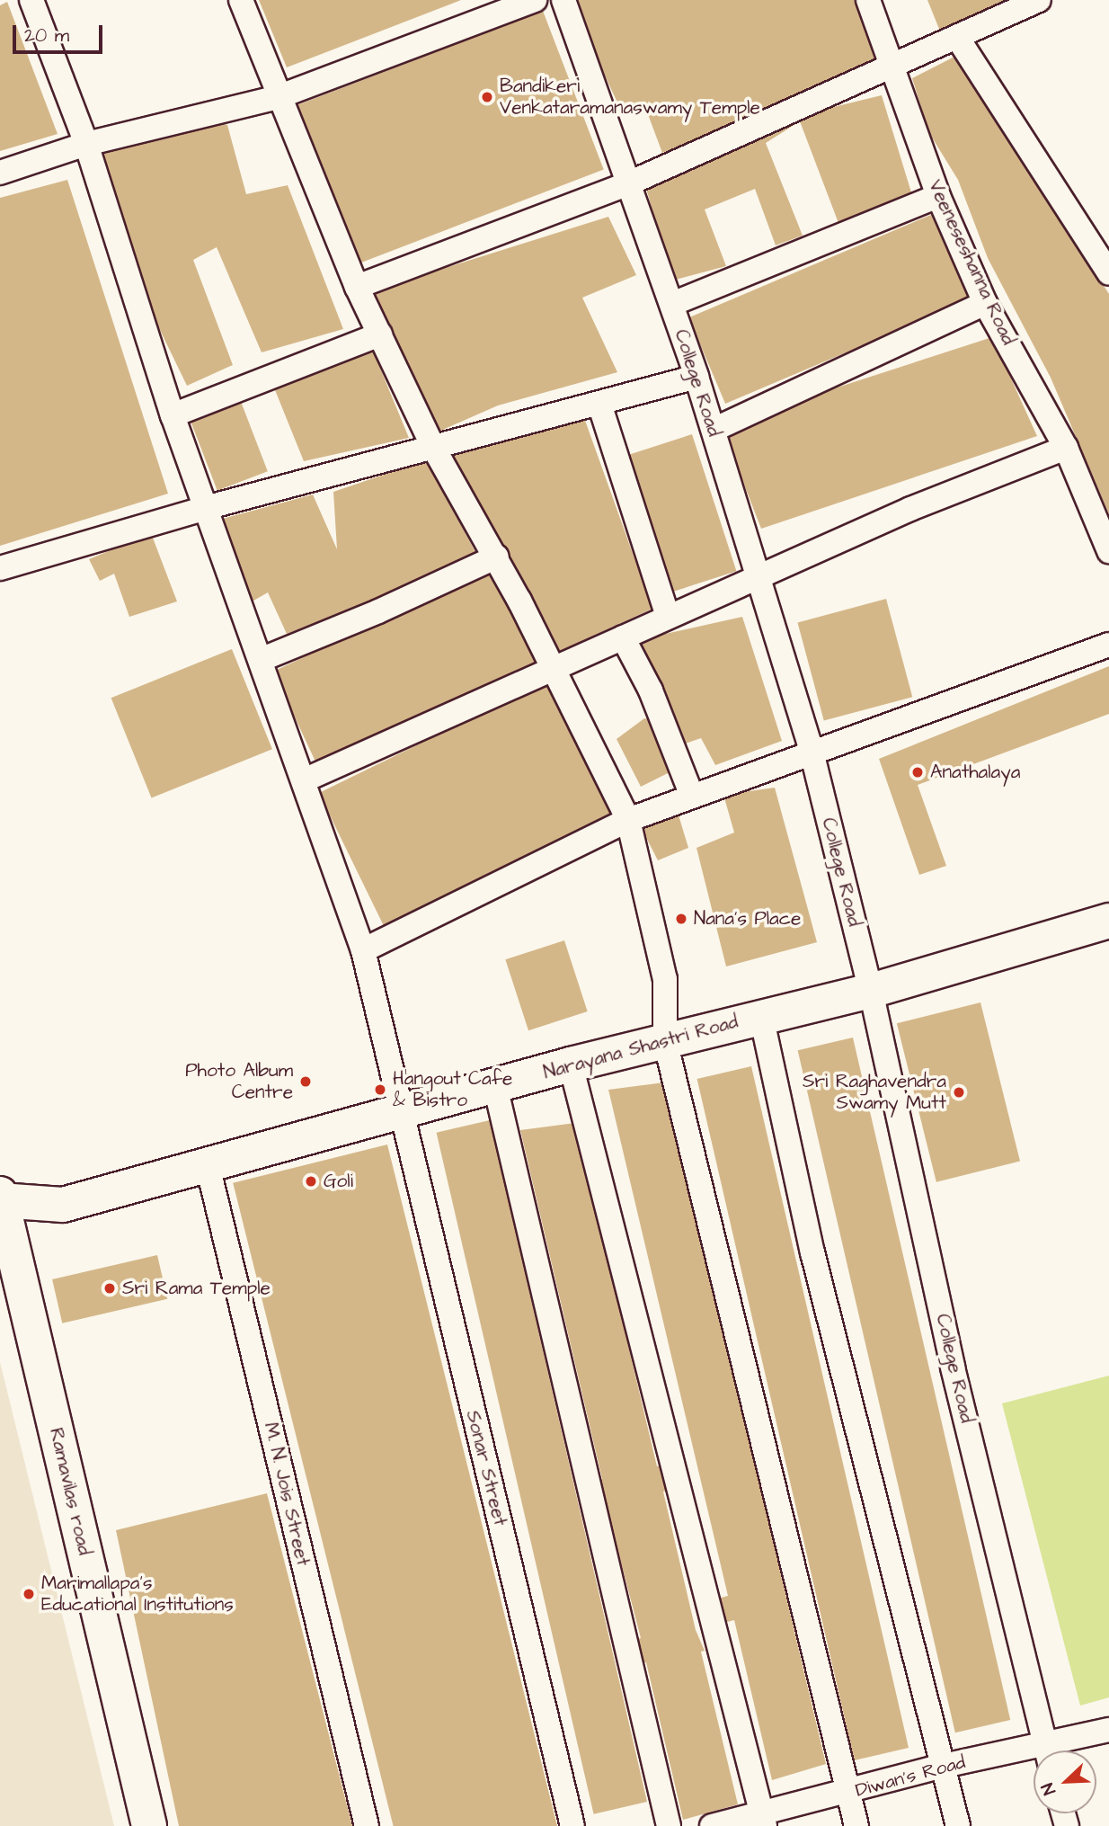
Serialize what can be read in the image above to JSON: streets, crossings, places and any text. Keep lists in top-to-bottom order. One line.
{"streets":{"street":["Veeneseshanna Road","College Road","Narayana Shastri Road","Sonar Street","Ramavilas road","M. N. Jois Street","Diwan's Road"]},"crossings":[["College Road","Narayana Shastri Road"],["Narayana Shastri Road","Sonar Street"],["Narayana Shastri Road","Ramavilas road"],["Narayana Shastri Road","M. N. Jois Street"]],"places":["Bandikeri Venkataramanaswamy Temple","Anathalaya","Nana's Place","Photo Album Centre","Hangout Cafe & Bistro","Sri Raghavendra Swamy Mutt","Goli","Sri Rama Temple","Marimallapa's Educational Institutions"],"scale_bar":"20 m","north":"bottom left"}
